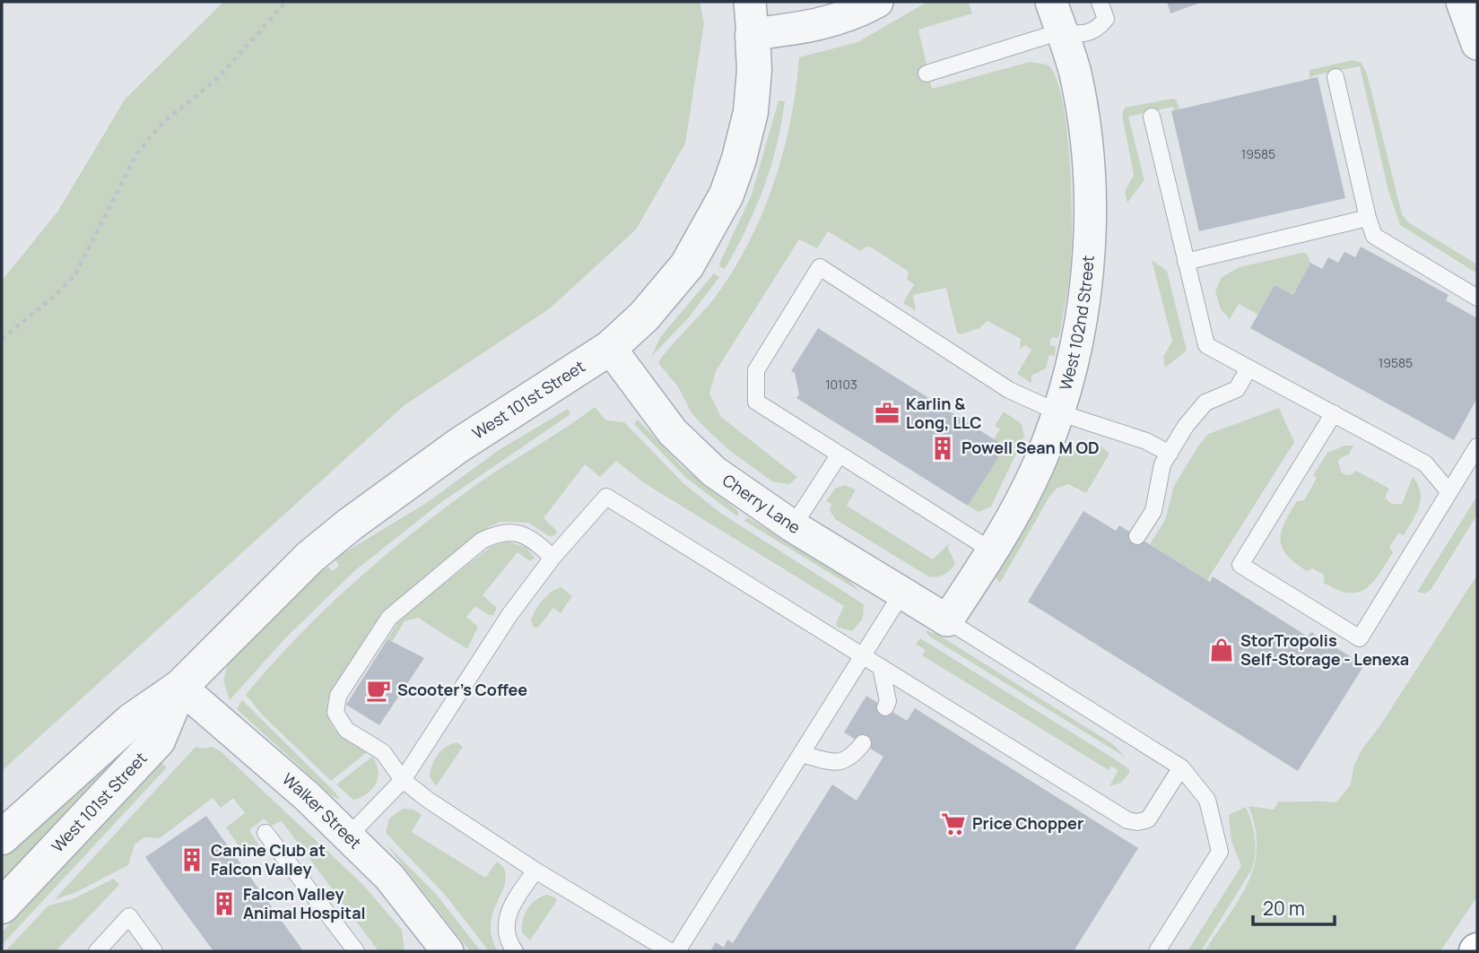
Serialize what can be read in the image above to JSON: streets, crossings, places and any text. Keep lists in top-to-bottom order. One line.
{"streets":{"street":["West 102nd Street","West 101st Street","Cherry Lane","Walker Street"]},"crossings":[["West 102nd Street","Cherry Lane"],["West 101st Street","Cherry Lane"],["West 101st Street","Walker Street"]],"places":{"office":["Karlin & Long, LLC"],"building":["Powell Sean M OD","Canine Club at Falcon Valley","Falcon Valley Animal Hospital"],"shop":["StorTropolis Self-Storage - Lenexa"],"cafe":["Scooter's Coffee"],"supermarket":["Price Chopper"]},"house_numbers":["19585","19585","10103"],"scale_bar":"20 m"}
